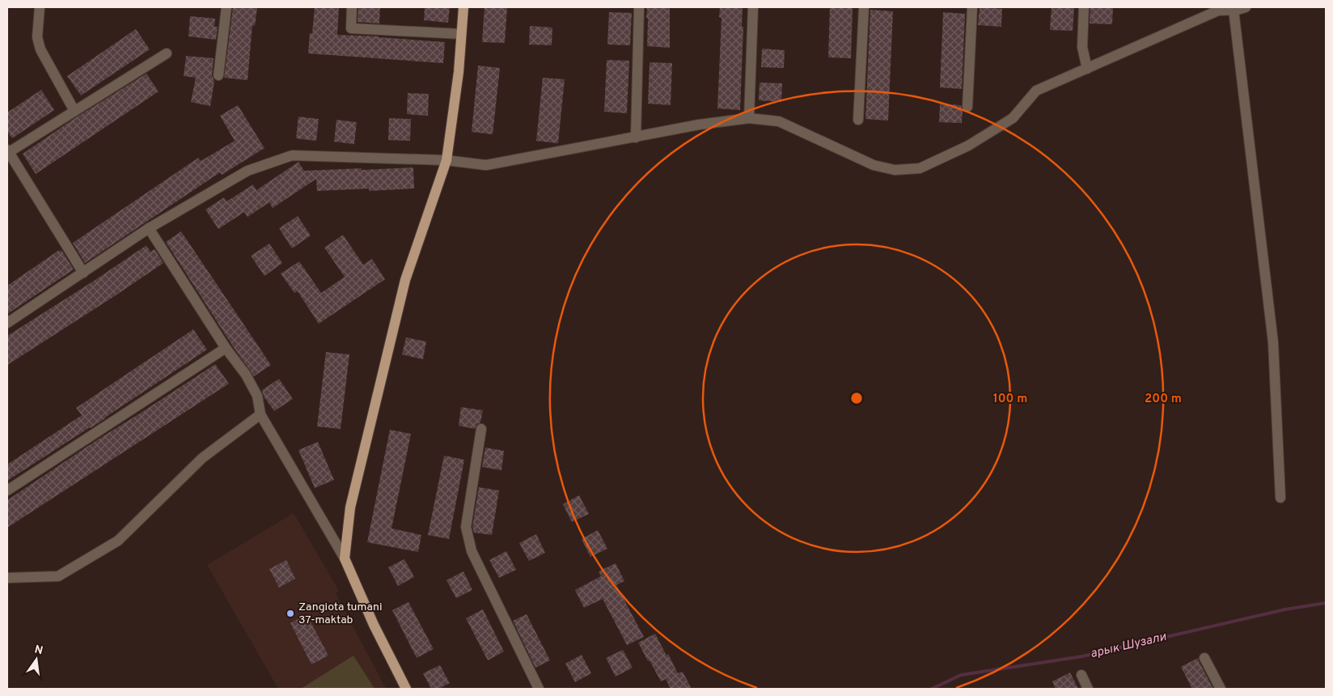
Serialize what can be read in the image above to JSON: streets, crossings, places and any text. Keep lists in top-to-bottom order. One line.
{"water":["арык Шузали"],"places":["Zangiota tumani 37-maktab"],"north":"top","rings":["100 m","200 m"]}
